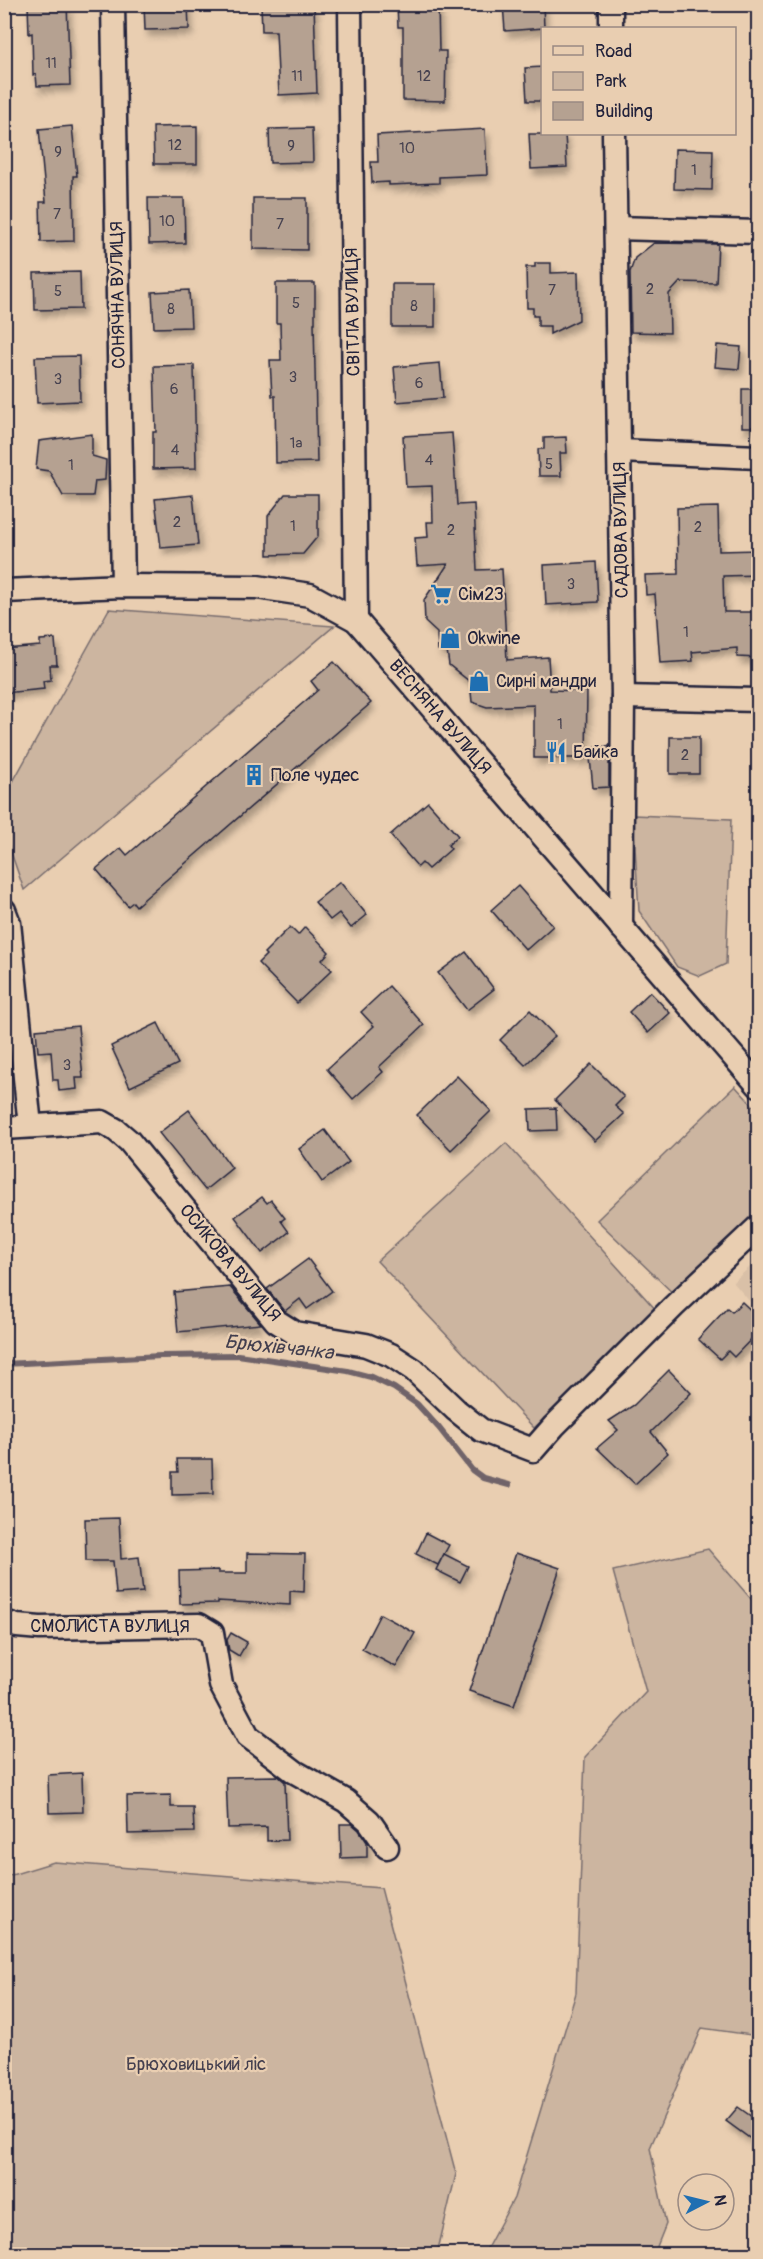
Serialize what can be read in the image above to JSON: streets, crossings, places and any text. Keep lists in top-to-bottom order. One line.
{"streets":{"street":["СОНЯЧНА ВУЛИЦЯ","СВІТЛА ВУЛИЦЯ","САДОВА ВУЛИЦЯ","ВЕСНЯНА ВУЛИЦЯ","ОСИКОВА ВУЛИЦЯ","СМОЛИСТА ВУЛИЦЯ"]},"crossings":[["СОНЯЧНА ВУЛИЦЯ","ВЕСНЯНА ВУЛИЦЯ"],["СВІТЛА ВУЛИЦЯ","ВЕСНЯНА ВУЛИЦЯ"],["САДОВА ВУЛИЦЯ","ВЕСНЯНА ВУЛИЦЯ"]],"water":["Брюхівчанка"],"parks":["Брюховицький ліс"],"places":{"supermarket":["Сім23"],"shop":["Okwine","Сирні мандри"],"restaurant":["Байка"],"building":["Поле чудес"]},"house_numbers":["11","11","12","12","9","10","9","1","7","10","7","2","7","5","5","8","8","3","3","6","6","1а","4","4","5","1","2","1","2","2","3","1","1","2","3"],"legend":["Road","Park","Building"],"north":"right"}
